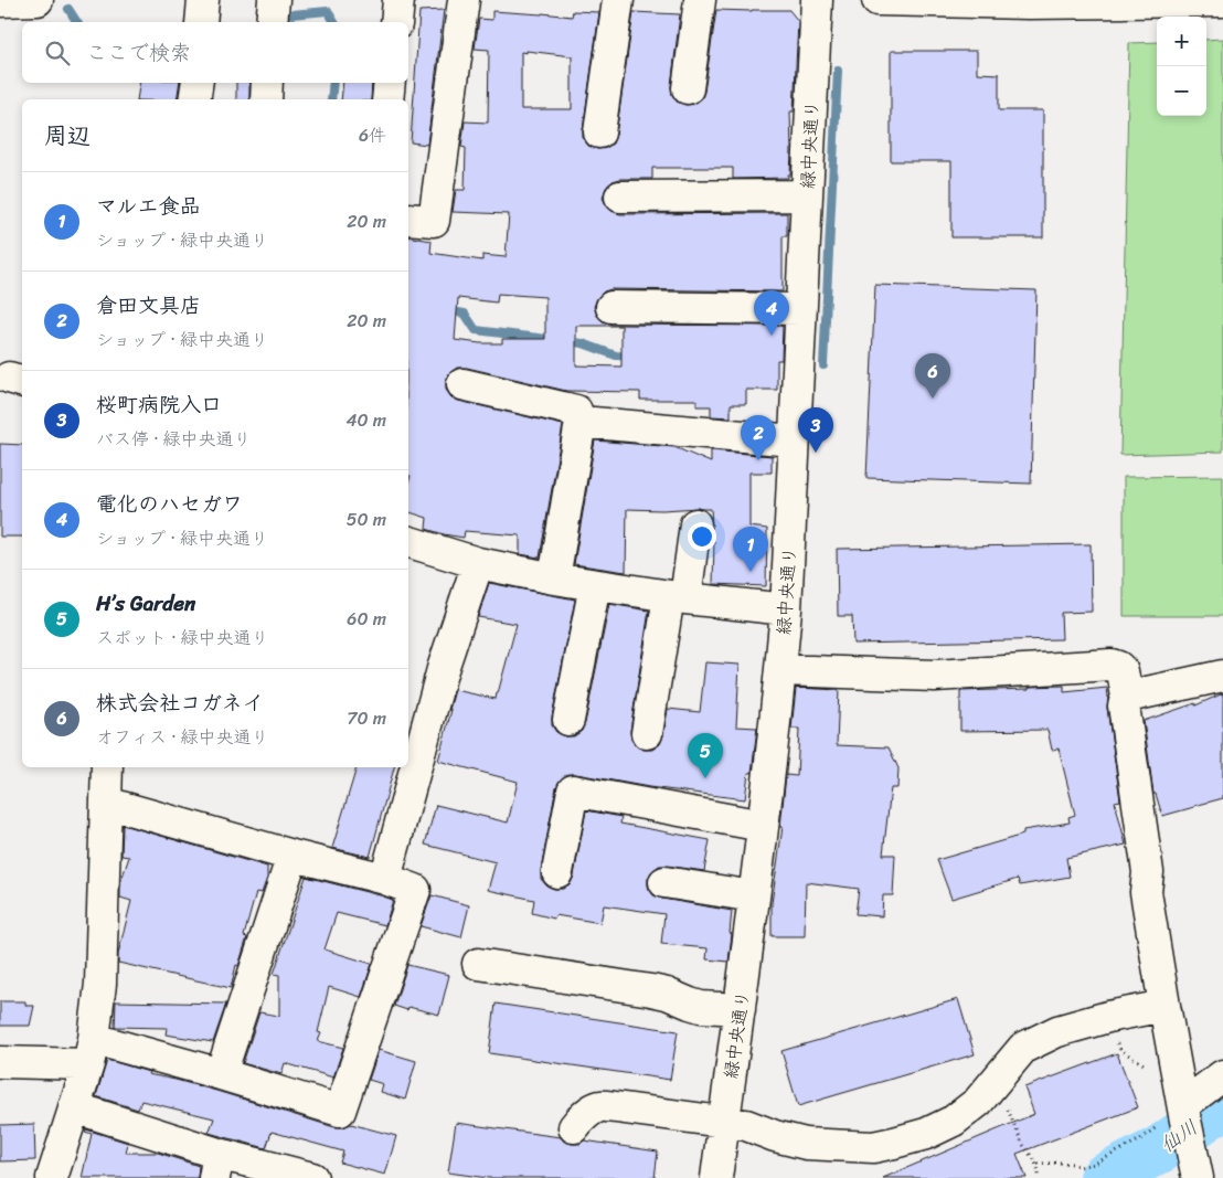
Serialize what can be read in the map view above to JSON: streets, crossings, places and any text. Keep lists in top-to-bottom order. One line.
{"streets":{"street":["緑中央通り"]},"water":["仙川"],"page":{"map_buttons":["+","−"],"search":"ここで検索","heading":["周辺","6件"],"list":[{"mark":"1","name":"マルエ食品","note":"ショップ · 緑中央通り","value":"20 m"},{"mark":"2","name":"倉田文具店","note":"ショップ · 緑中央通り","value":"20 m"},{"mark":"3","name":"桜町病院入口","note":"バス停 · 緑中央通り","value":"40 m"},{"mark":"4","name":"電化のハセガワ","note":"ショップ · 緑中央通り","value":"50 m"},{"mark":"5","name":"H’s Garden","note":"スポット · 緑中央通り","value":"60 m"},{"mark":"6","name":"株式会社コガネイ","note":"オフィス · 緑中央通り","value":"70 m"}],"pins":["4","6","3","2","1","5"]}}
